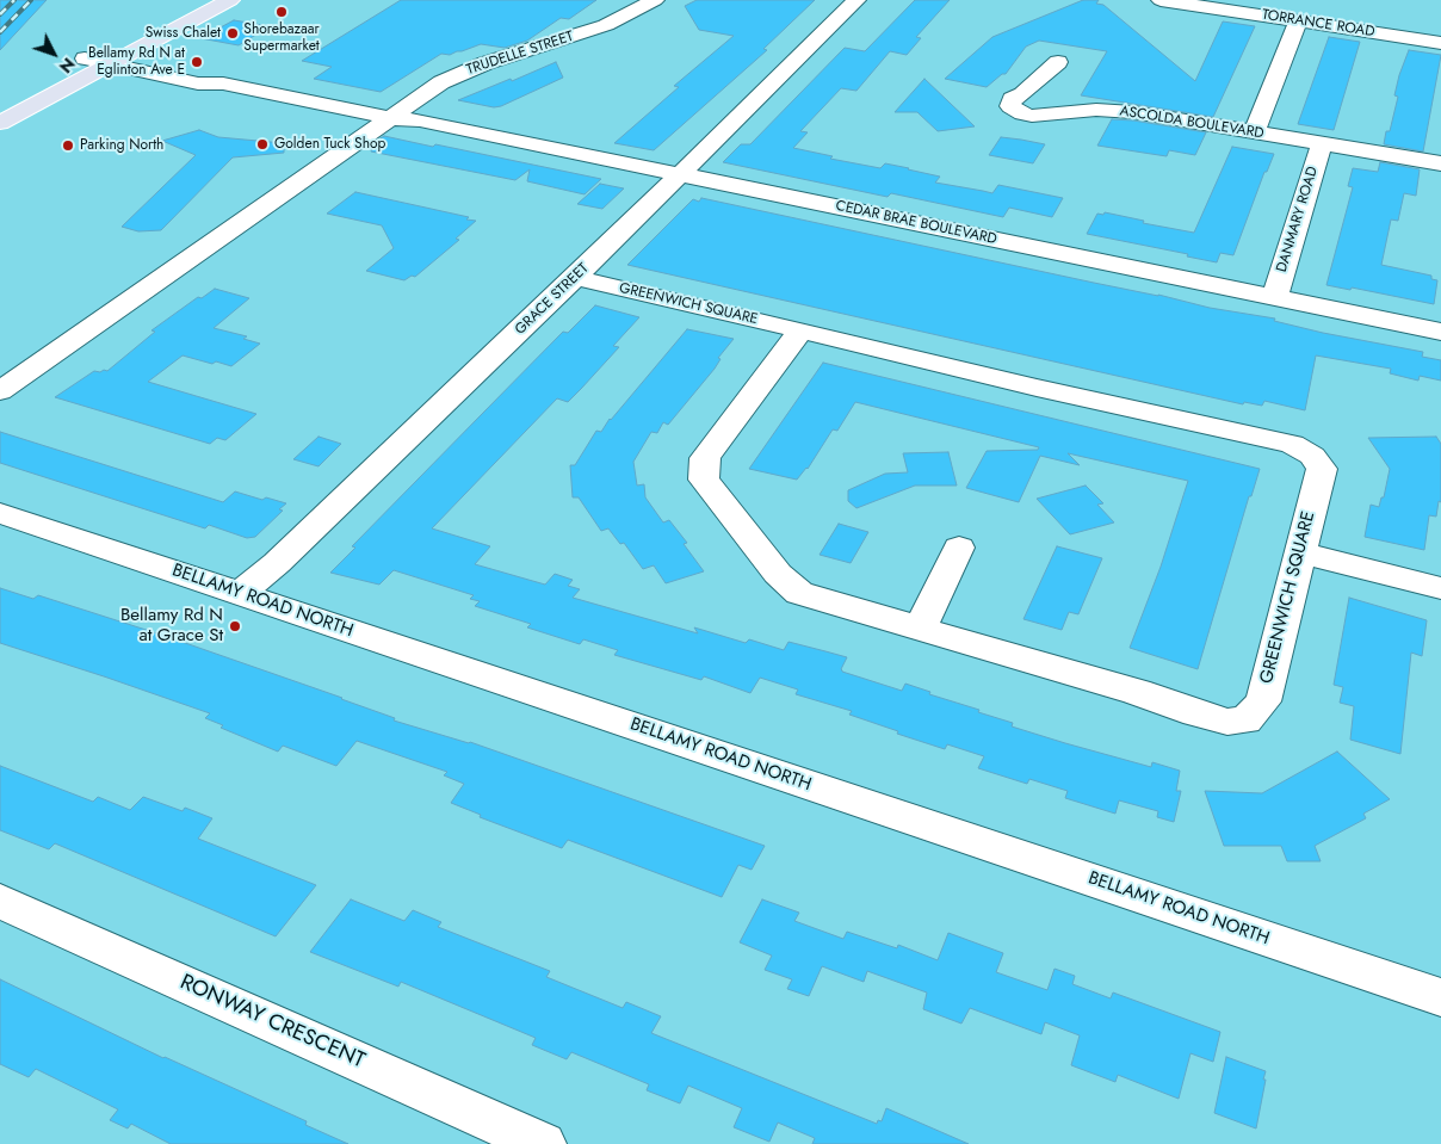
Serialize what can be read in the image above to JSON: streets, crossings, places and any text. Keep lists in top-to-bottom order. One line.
{"streets":{"street":["TORRANCE ROAD","TRUDELLE STREET","ASCOLDA BOULEVARD","DANMARY ROAD","CEDAR BRAE BOULEVARD","GRACE STREET","GREENWICH SQUARE","BELLAMY ROAD NORTH","RONWAY CRESCENT"]},"crossings":[["TRUDELLE STREET","CEDAR BRAE BOULEVARD"],["ASCOLDA BOULEVARD","DANMARY ROAD"],["DANMARY ROAD","CEDAR BRAE BOULEVARD"],["CEDAR BRAE BOULEVARD","GRACE STREET"],["GRACE STREET","GREENWICH SQUARE"],["GRACE STREET","BELLAMY ROAD NORTH"]],"places":["Shorebazaar Supermarket","Swiss Chalet","Bellamy Rd N at Eglinton Ave E","Golden Tuck Shop","Parking North","Bellamy Rd N at Grace St"],"north":"bottom right"}
